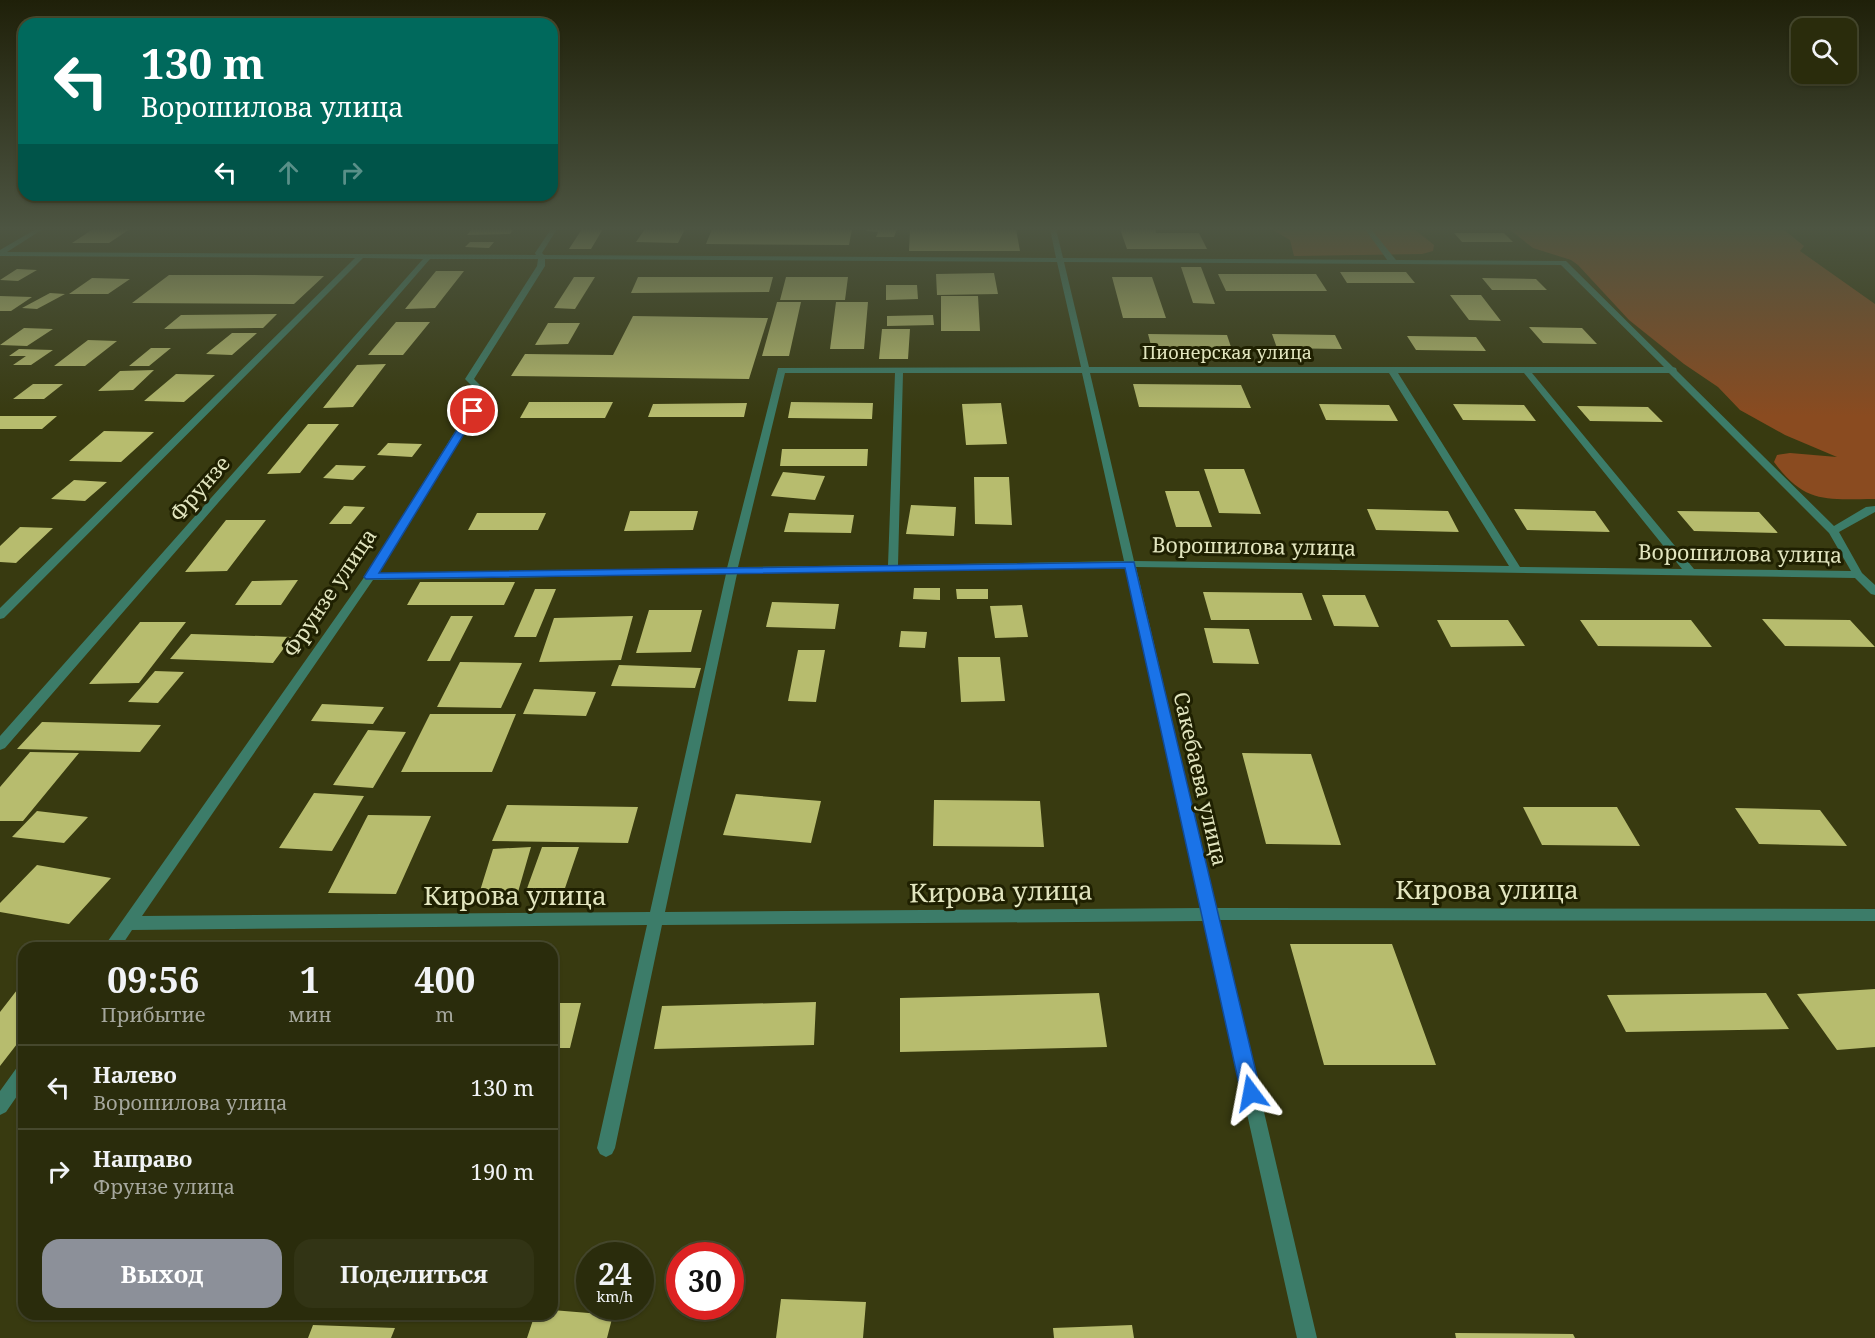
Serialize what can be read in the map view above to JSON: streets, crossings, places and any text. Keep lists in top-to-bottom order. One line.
{"streets":{"street":["Пионерская улица","Фрунзе","Ворошилова улица","Фрунзе улица","Сакебаева улица","Кирова улица"]},"crossings":[["Пионерская улица","Ворошилова улица"],["Пионерская улица","Сакебаева улица"],["Ворошилова улица","Фрунзе улица"],["Ворошилова улица","Сакебаева улица"],["Фрунзе улица","Кирова улица"],["Сакебаева улица","Кирова улица"]],"page":{"turn":["130 m","Ворошилова улица"],"eta":["09:56","Прибытие","1","мин","400","m"],"list":[{"name":"Налево","note":"Ворошилова улица","value":"130 m"},{"name":"Направо","note":"Фрунзе улица","value":"190 m"}],"buttons":["Выход","Поделиться"],"speed":"24 km/h","limit":"30"}}
